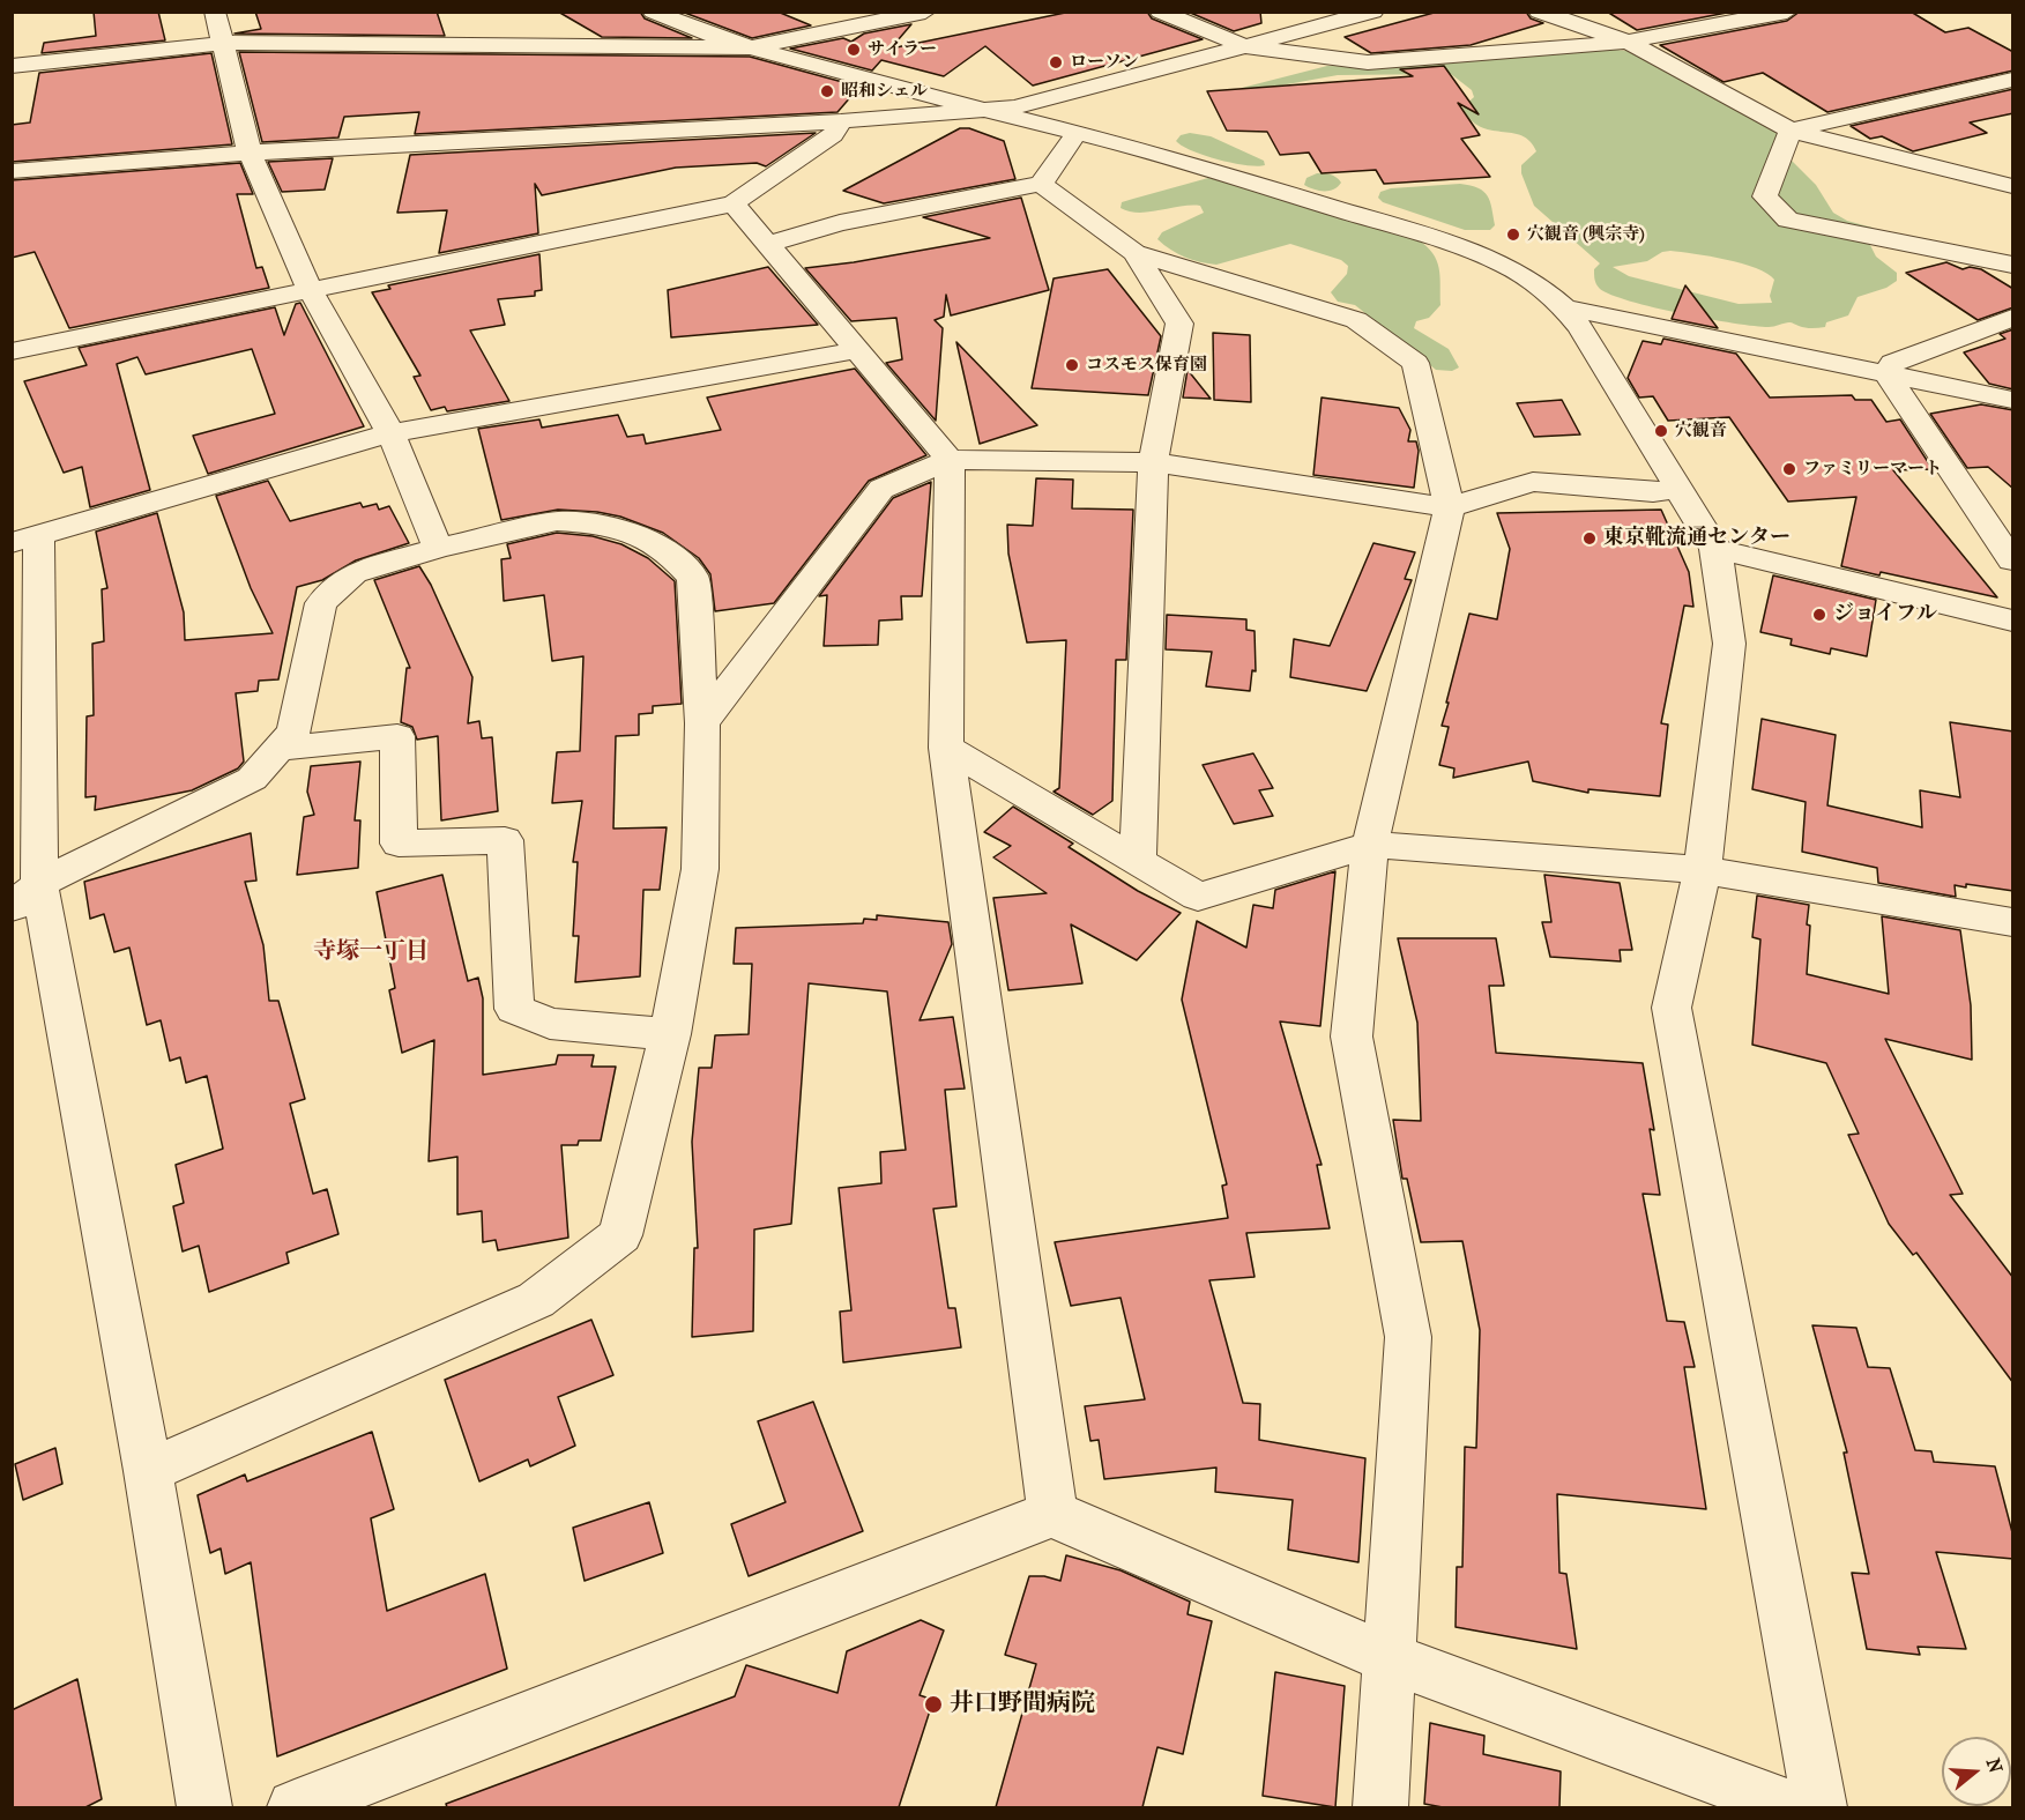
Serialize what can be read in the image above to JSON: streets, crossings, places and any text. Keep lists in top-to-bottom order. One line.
{"districts":["寺塚一丁目"],"places":["サイラー","ローソン","昭和シェル","穴観音 (興宗寺)","コスモス保育園","穴観音","ファミリーマート","東京靴流通センター","ジョイフル","井口野間病院"],"north":"right"}
